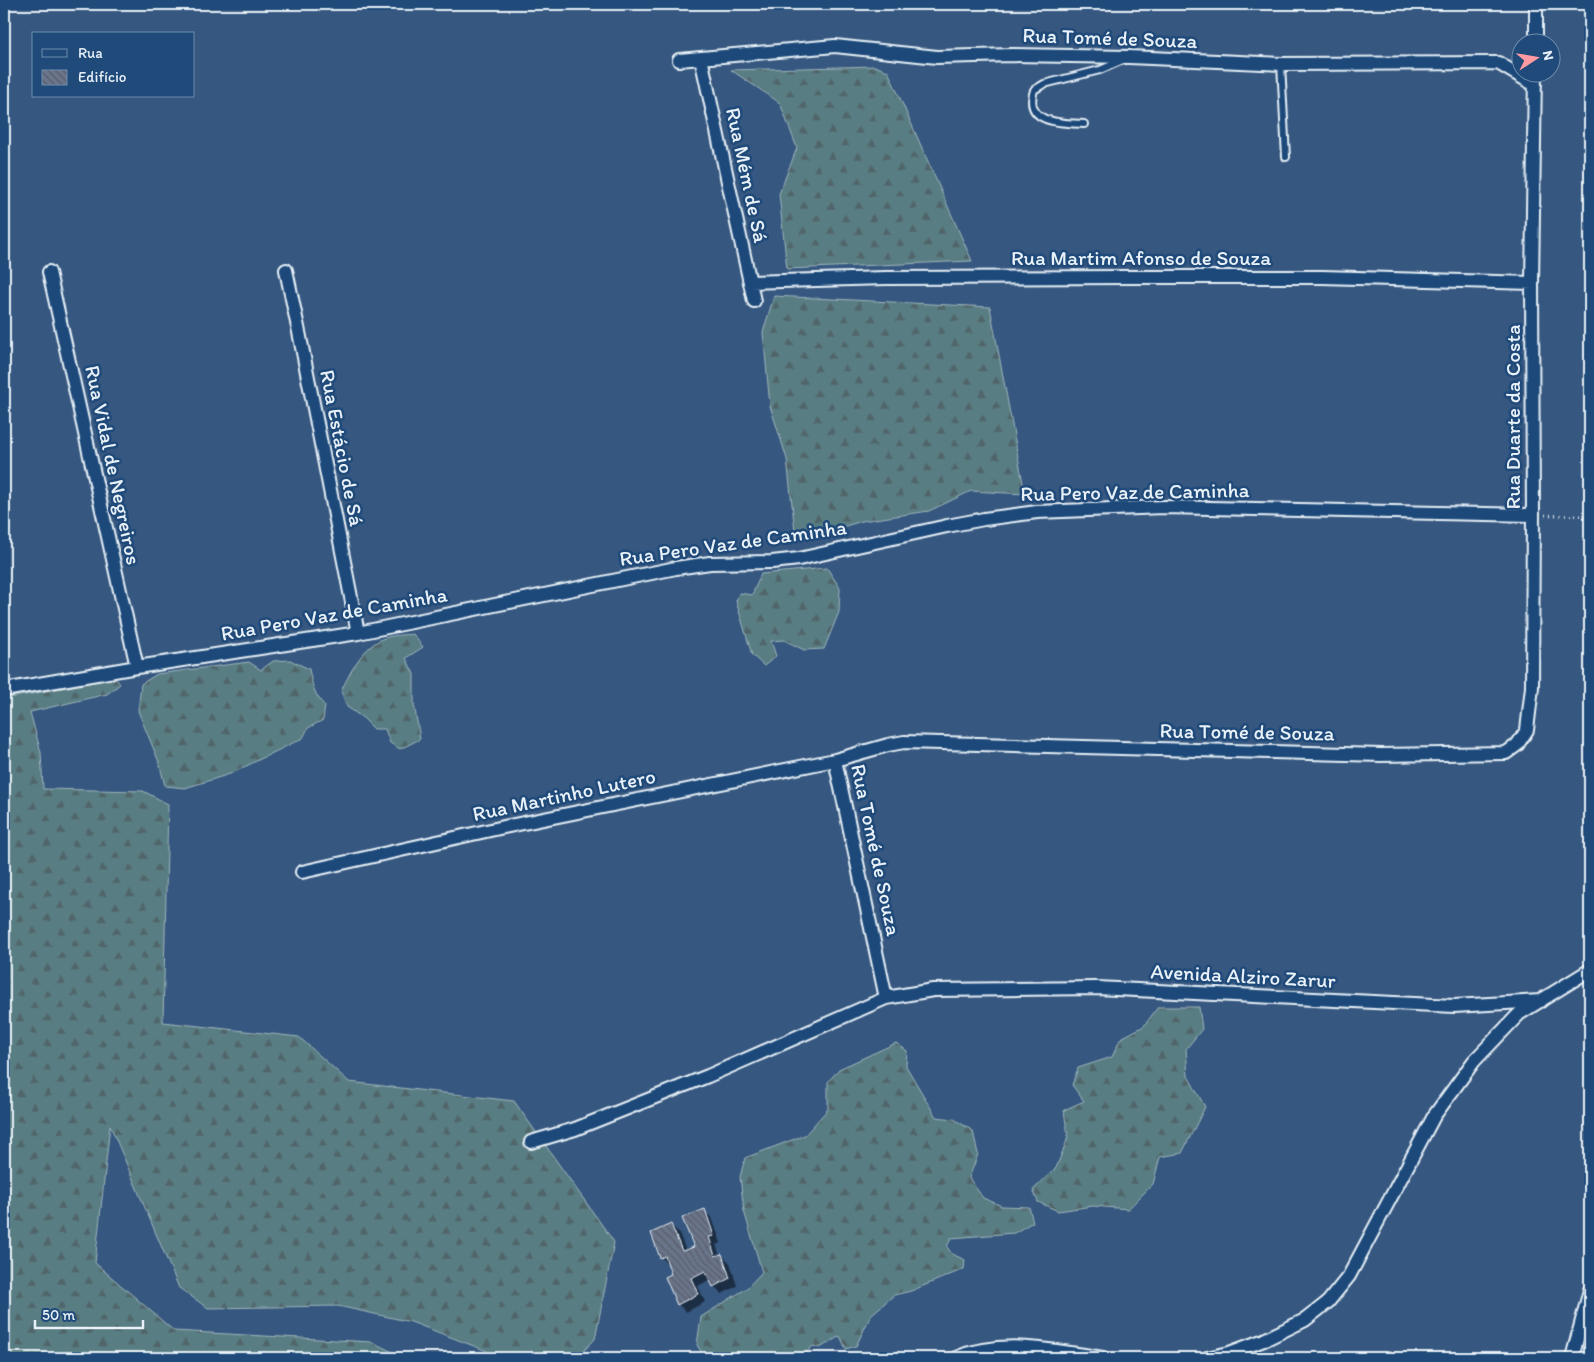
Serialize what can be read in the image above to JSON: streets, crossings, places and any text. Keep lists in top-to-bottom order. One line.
{"streets":{"street":["Rua Tomé de Souza","Rua Mém de Sá","Rua Martim Afonso de Souza","Rua Duarte da Costa","Rua Estácio de Sá","Rua Vidal de Negreiros","Rua Pero Vaz de Caminha","Rua Martinho Lutero","Avenida Alziro Zarur"]},"crossings":[["Rua Tomé de Souza","Rua Mém de Sá"],["Rua Tomé de Souza","Rua Duarte da Costa"],["Rua Tomé de Souza","Rua Martinho Lutero"],["Rua Tomé de Souza","Avenida Alziro Zarur"],["Rua Mém de Sá","Rua Martim Afonso de Souza"],["Rua Martim Afonso de Souza","Rua Duarte da Costa"],["Rua Duarte da Costa","Rua Pero Vaz de Caminha"],["Rua Estácio de Sá","Rua Pero Vaz de Caminha"],["Rua Vidal de Negreiros","Rua Pero Vaz de Caminha"]],"legend":["Rua","Edifício"],"scale_bar":"50 m","north":"right"}
